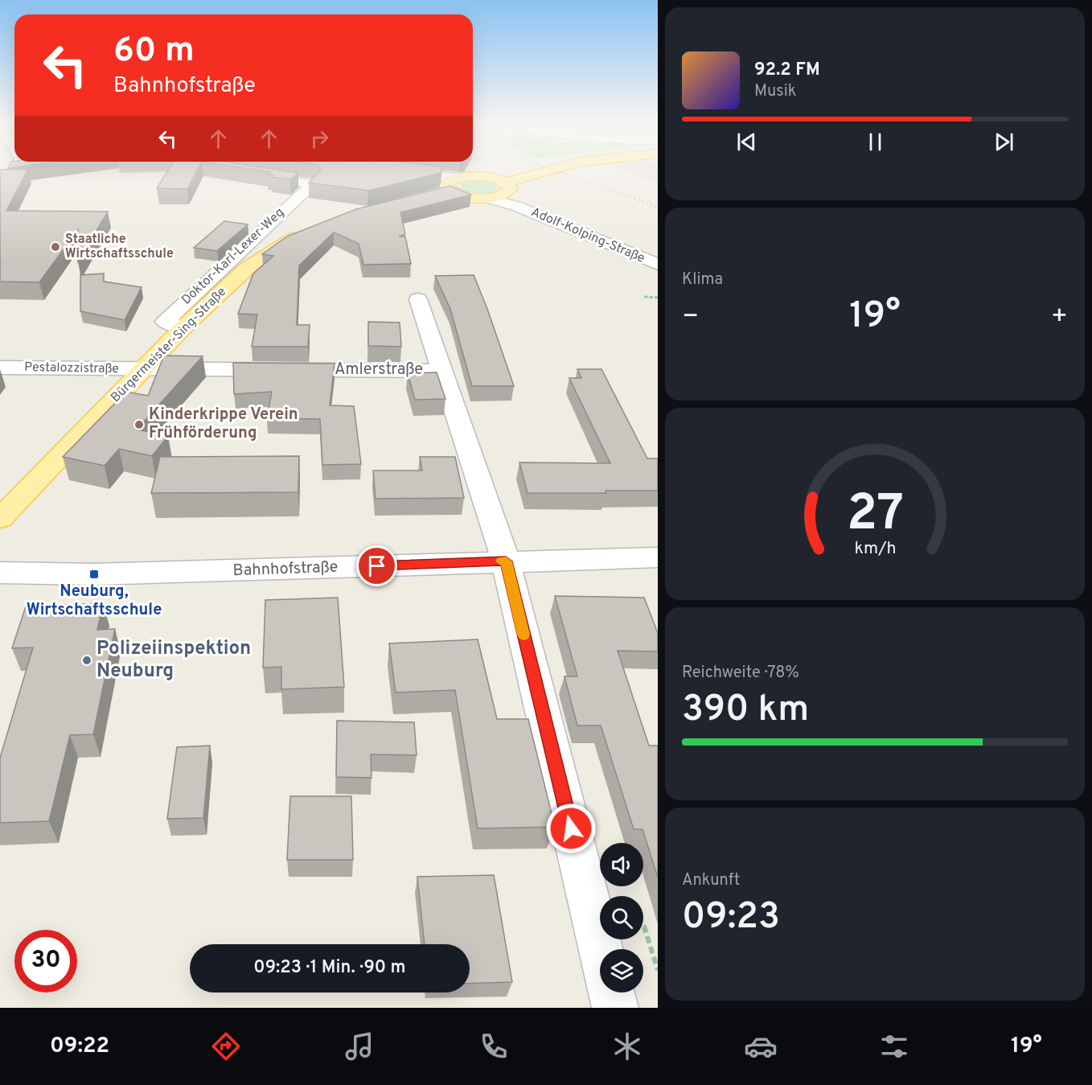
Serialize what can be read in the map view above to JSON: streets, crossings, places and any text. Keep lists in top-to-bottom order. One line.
{"streets":{"main road":["Bürgermeister-Sing-Straße"],"street":["Adolf-Kolping-Straße","Doktor-Karl-Lexer-Weg","Pestalozzistraße","Amlerstraße","Bahnhofstraße"]},"crossings":[["Doktor-Karl-Lexer-Weg","Bürgermeister-Sing-Straße"],["Bürgermeister-Sing-Straße","Pestalozzistraße"],["Bürgermeister-Sing-Straße","Amlerstraße"],["Pestalozzistraße","Amlerstraße"],["Amlerstraße","Bahnhofstraße"]],"places":{"other":["Staatliche Wirtschaftsschule","Kinderkrippe Verein Frühförderung","Polizeiinspektion Neuburg"],"transit":["Neuburg, Wirtschaftsschule"]},"page":{"turn":["60 m","Bahnhofstraße"],"song":["92.2 FM","Musik"],"tile":["Klima",["Reichweite · 78%","390 km"],["Ankunft","09:23"]],"heat":["−","19°","+"],"limit":"30","trip":"09:23 · 1 Min. · 90 m","tabs":["09:22","19°"],"gauge":["27","km/h"]}}
